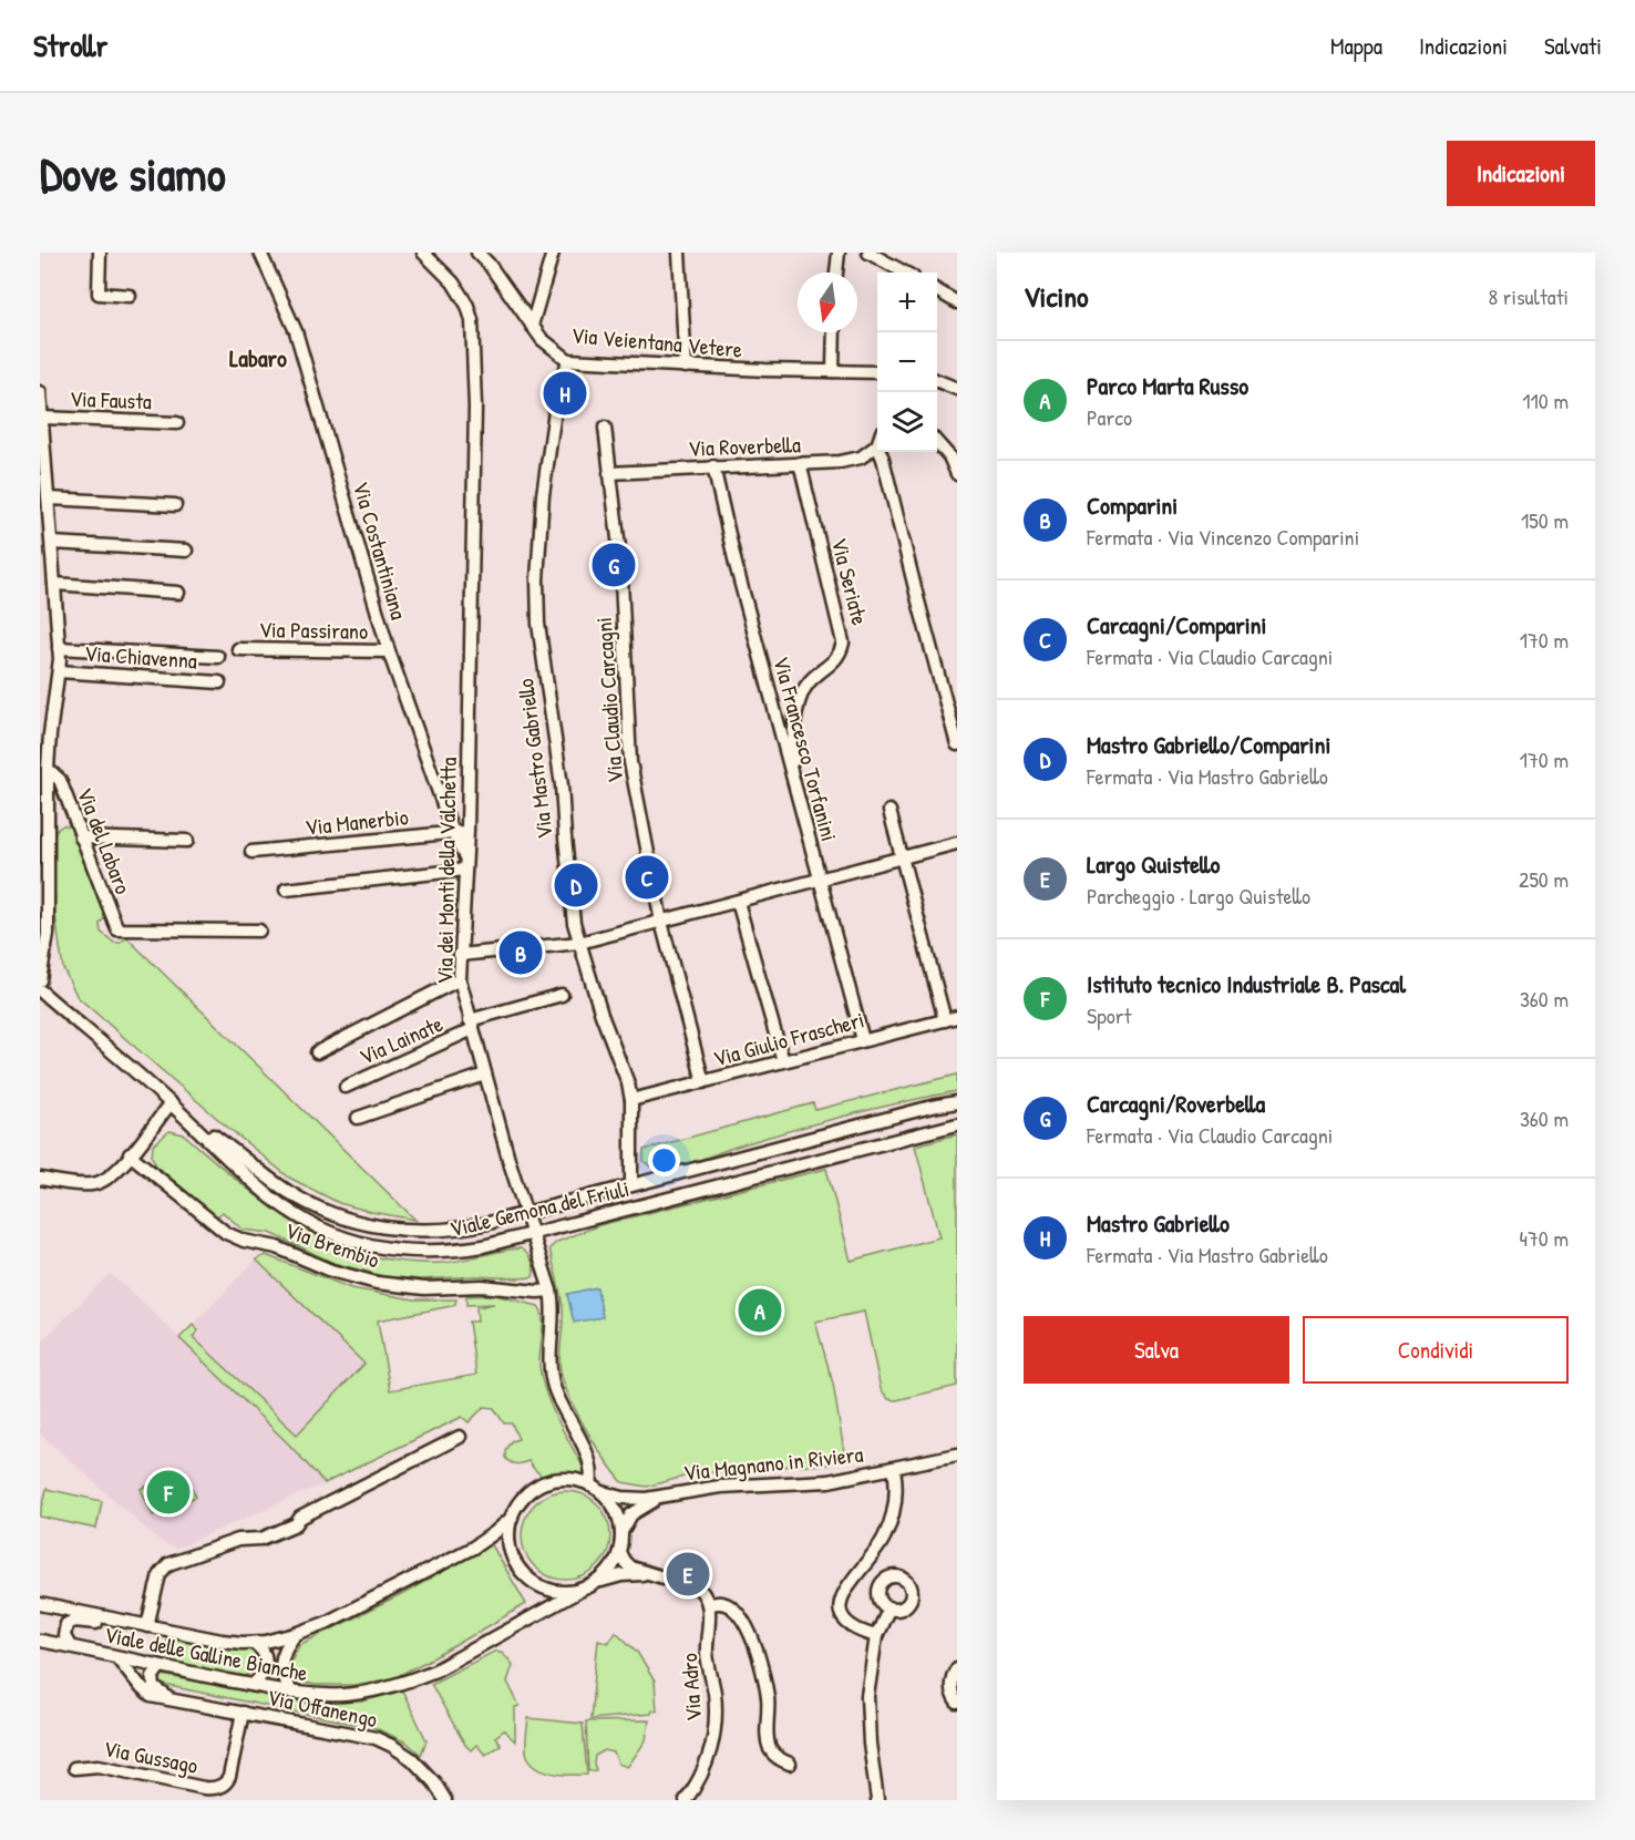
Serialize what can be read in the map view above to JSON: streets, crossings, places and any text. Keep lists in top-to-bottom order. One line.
{"streets":{"street":["Via Veientana Vetere","Via Fausta","Via Roverbella","Via Costantiniana","Via Seriate","Via Passirano","Via Chiavenna","Via Claudio Carcagni","Via Francesco Torfanini","Via Mastro Gabriello","Via Manerbio","Via del Labaro","Via dei Monti della Valchetta","Via Giulio Frascheri","Via Lainate","Viale Gemona del Friuli","Via Brembio","Via Magnano in Riviera","Viale delle Galline Bianche","Via Adro","Via Offanengo","Via Gussago"]},"crossings":[["Via Veientana Vetere","Via Mastro Gabriello"],["Via Roverbella","Via Seriate"],["Via Roverbella","Via Claudio Carcagni"],["Via Roverbella","Via Francesco Torfanini"],["Via Costantiniana","Via Passirano"],["Via Costantiniana","Via Manerbio"],["Via Costantiniana","Via dei Monti della Valchetta"],["Via Seriate","Via Francesco Torfanini"],["Via Claudio Carcagni","Via Giulio Frascheri"],["Via Francesco Torfanini","Via Giulio Frascheri"],["Via Mastro Gabriello","Via Giulio Frascheri"],["Via Mastro Gabriello","Viale Gemona del Friuli"],["Via Manerbio","Via dei Monti della Valchetta"],["Via dei Monti della Valchetta","Via Lainate"],["Via dei Monti della Valchetta","Viale Gemona del Friuli"],["Via dei Monti della Valchetta","Via Brembio"],["Via dei Monti della Valchetta","Via Magnano in Riviera"],["Via dei Monti della Valchetta","Viale delle Galline Bianche"],["Via Magnano in Riviera","Viale delle Galline Bianche"],["Viale delle Galline Bianche","Via Offanengo"],["Via Offanengo","Via Gussago"]],"districts":["Labaro"],"north":"bottom","page":{"header":"Strollr","nav":["Mappa","Indicazioni","Salvati"],"buttons":["Indicazioni",["Salva","Condividi"]],"title":"Dove siamo","heading":["Vicino","8 risultati"],"map_buttons":["+","−"],"list":[{"mark":"A","name":"Parco Marta Russo","note":"Parco","value":"110 m"},{"mark":"B","name":"Comparini","note":"Fermata · Via Vincenzo Comparini","value":"150 m"},{"mark":"C","name":"Carcagni/Comparini","note":"Fermata · Via Claudio Carcagni","value":"170 m"},{"mark":"D","name":"Mastro Gabriello/Comparini","note":"Fermata · Via Mastro Gabriello","value":"170 m"},{"mark":"E","name":"Largo Quistello","note":"Parcheggio · Largo Quistello","value":"250 m"},{"mark":"F","name":"Istituto tecnico Industriale B. Pascal","note":"Sport","value":"360 m"},{"mark":"G","name":"Carcagni/Roverbella","note":"Fermata · Via Claudio Carcagni","value":"360 m"},{"mark":"H","name":"Mastro Gabriello","note":"Fermata · Via Mastro Gabriello","value":"470 m"}],"pins":["H","G","C","D","B","A","F","E"]}}
